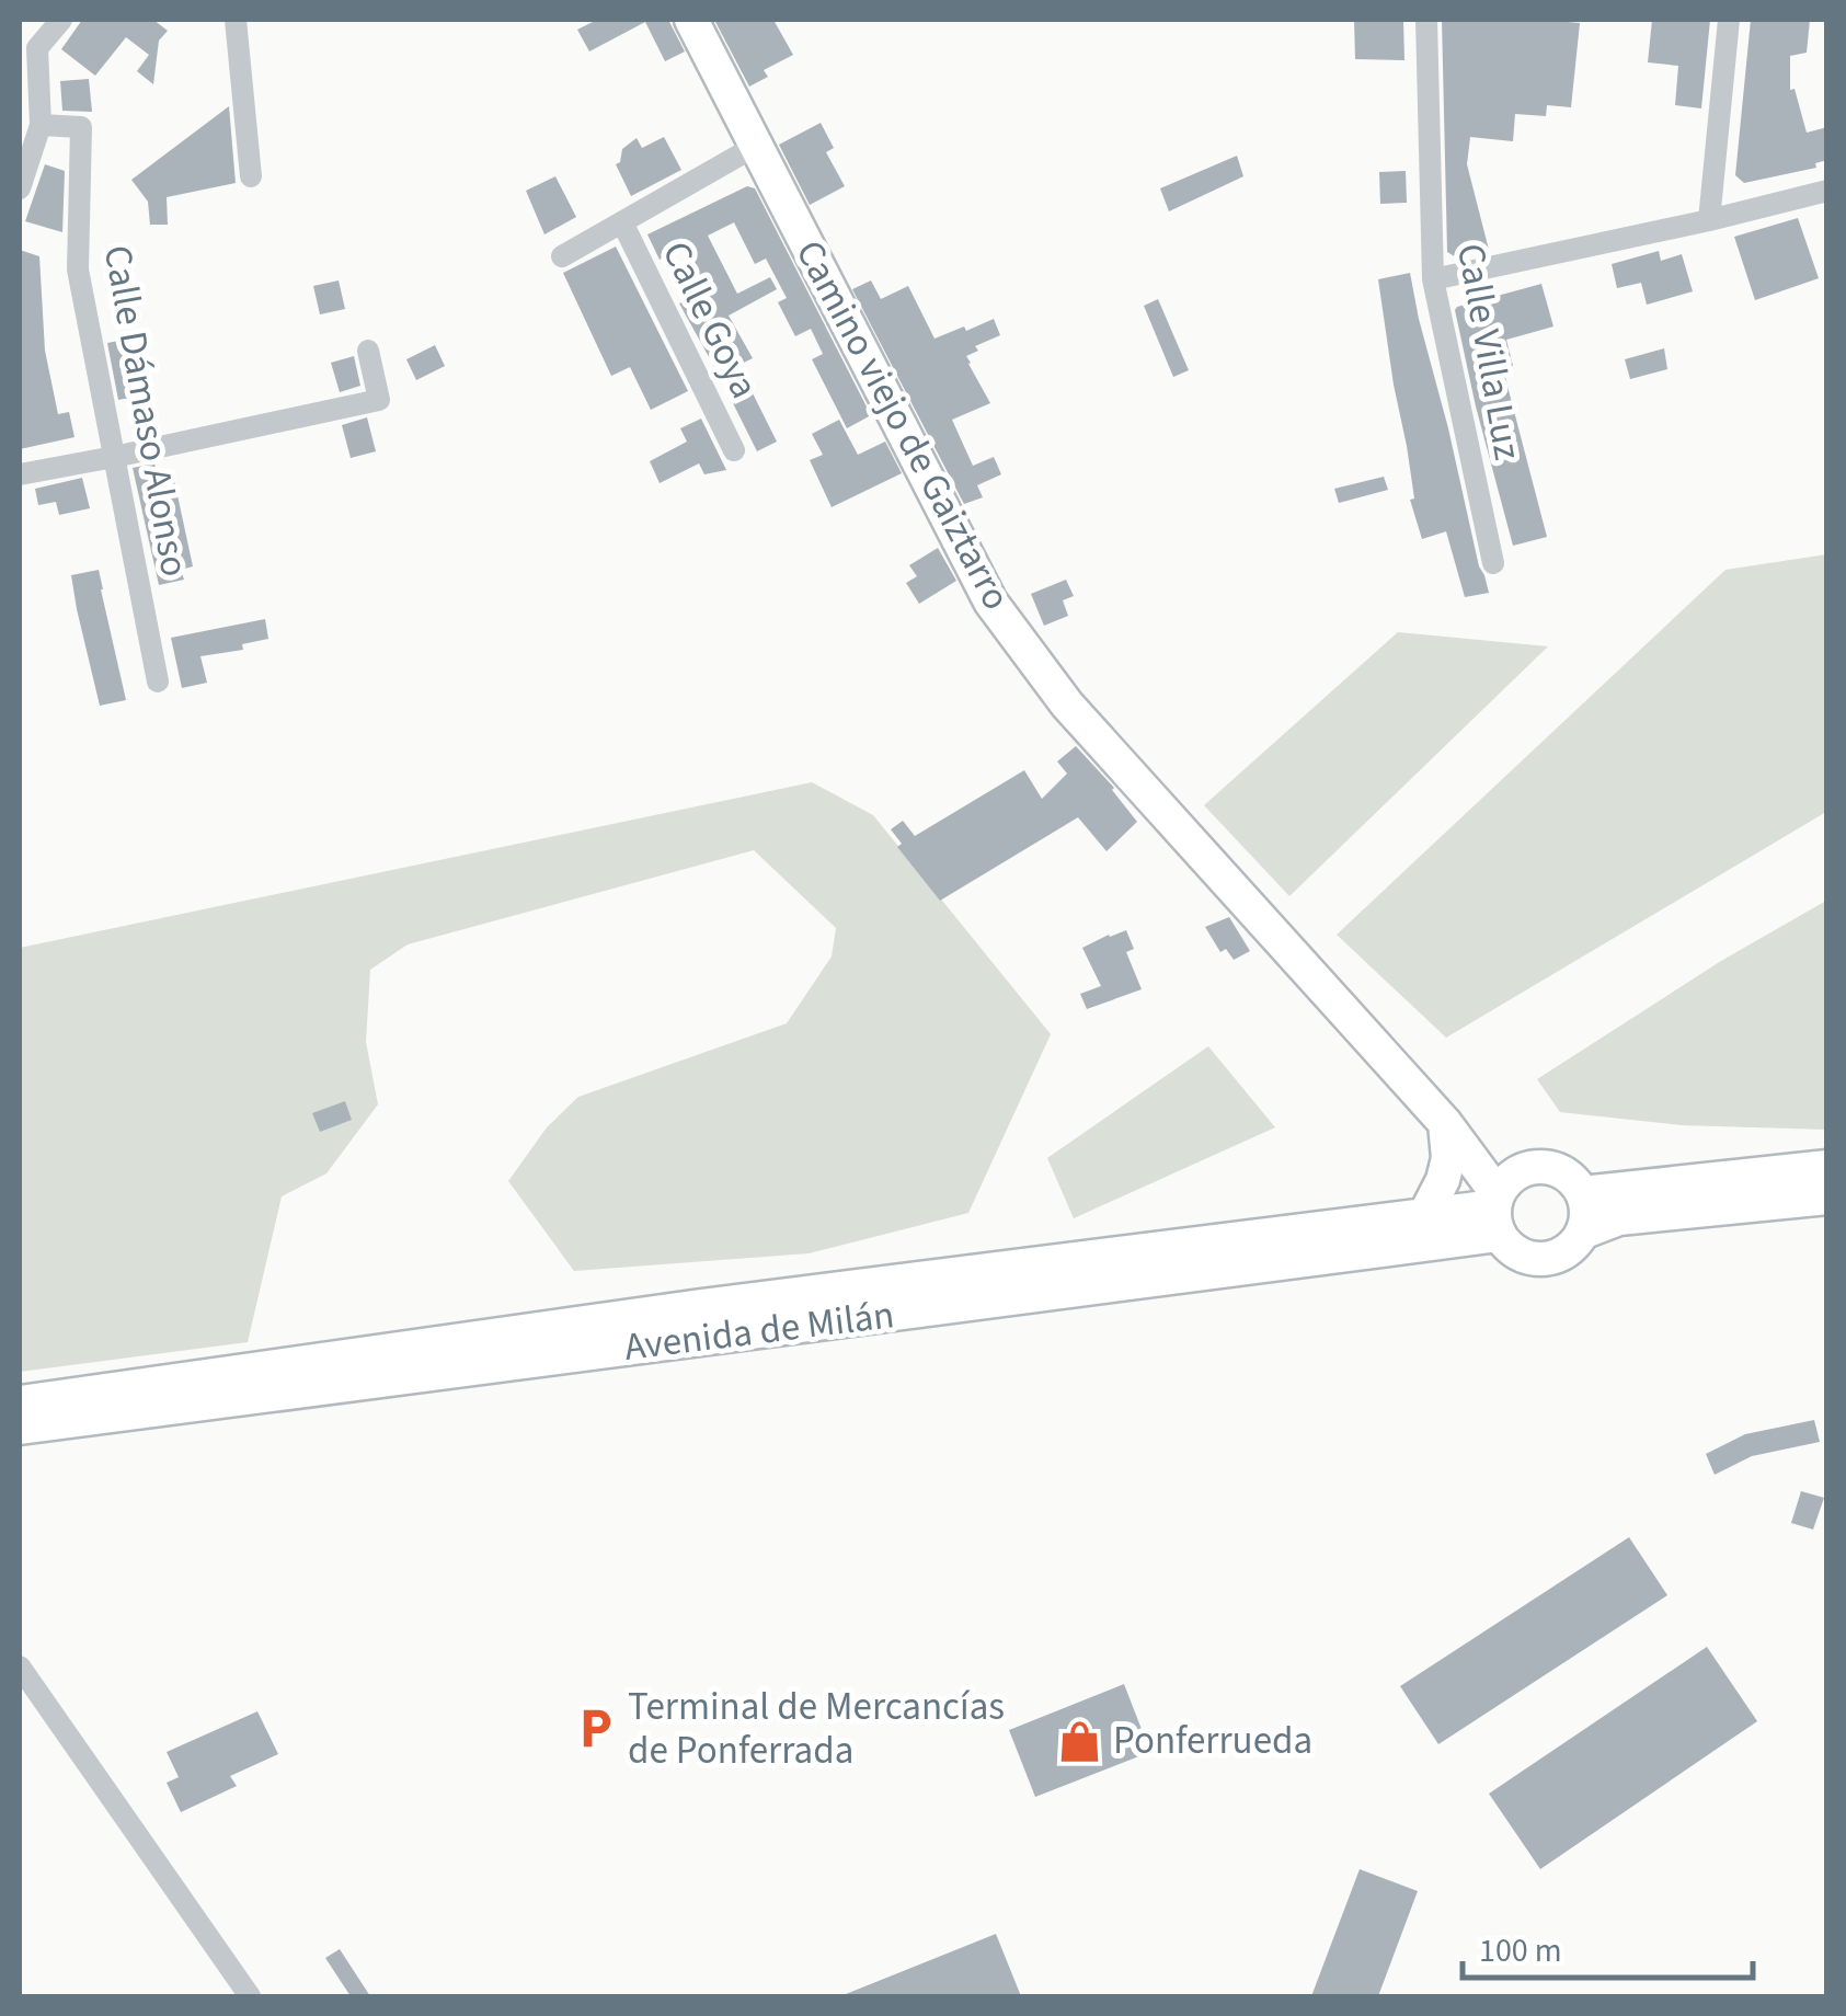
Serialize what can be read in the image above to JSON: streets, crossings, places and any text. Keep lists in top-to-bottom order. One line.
{"streets":{"street":["Calle Goya","Calle Villa Luz","Calle Dámaso Alonso","Camino viejo de Gaiztarro","Avenida de Milán"]},"crossings":[["Camino viejo de Gaiztarro","Avenida de Milán"]],"places":{"parking":["Terminal de Mercancías de Ponferrada"],"shop":["Ponferrueda"]},"scale_bar":"100 m"}
